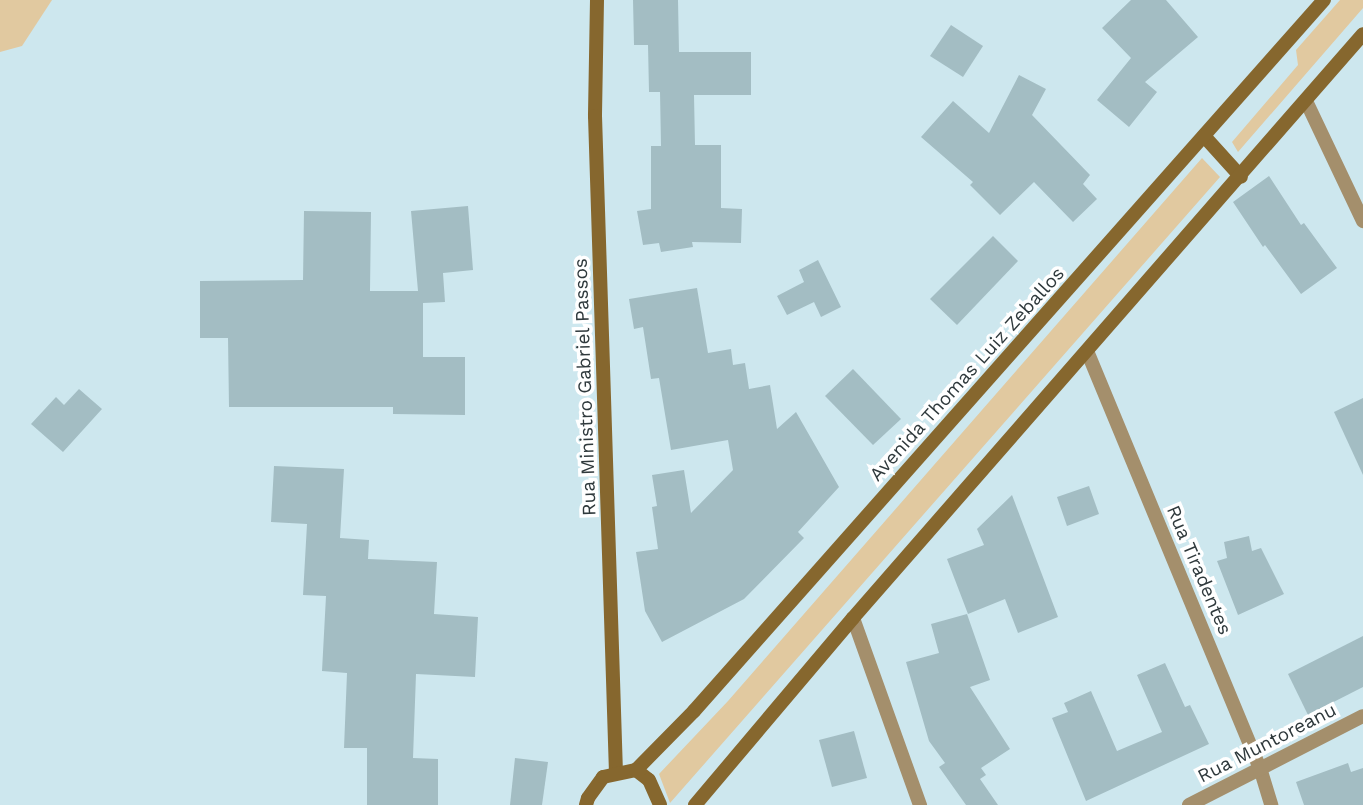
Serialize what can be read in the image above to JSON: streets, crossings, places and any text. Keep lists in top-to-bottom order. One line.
{"streets":{"main road":["Avenida Thomas Luiz Zeballos","Rua Ministro Gabriel Passos"],"street":["Rua Tiradentes","Rua Muntoreanu"]},"crossings":[["Rua Tiradentes","Rua Muntoreanu"]]}
